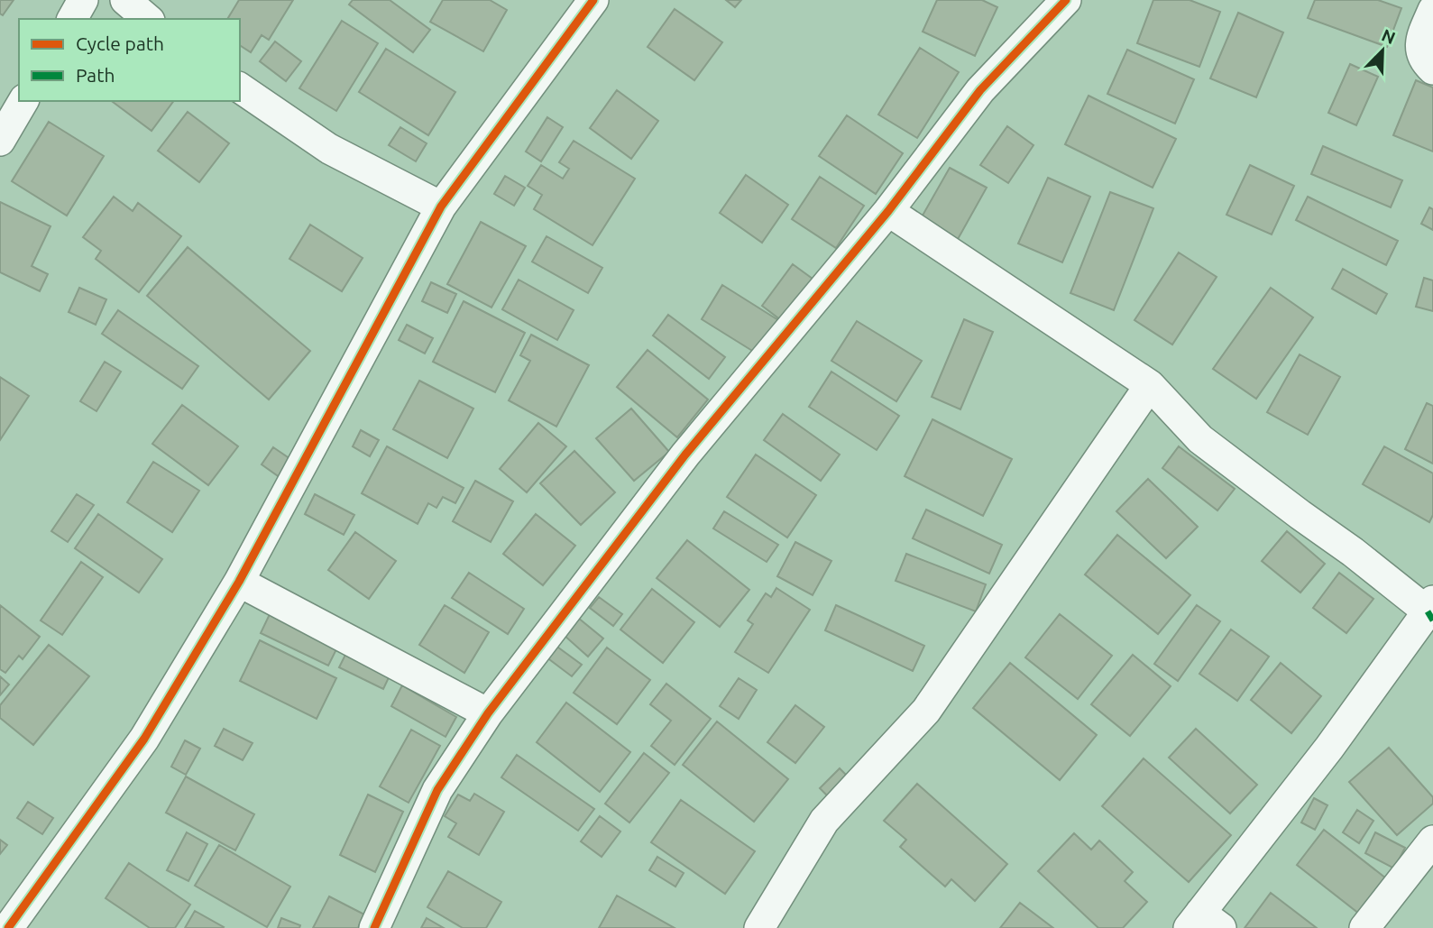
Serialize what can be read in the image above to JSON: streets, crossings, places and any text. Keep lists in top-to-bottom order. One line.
{"legend":["Cycle path","Path"],"north":"top right"}
